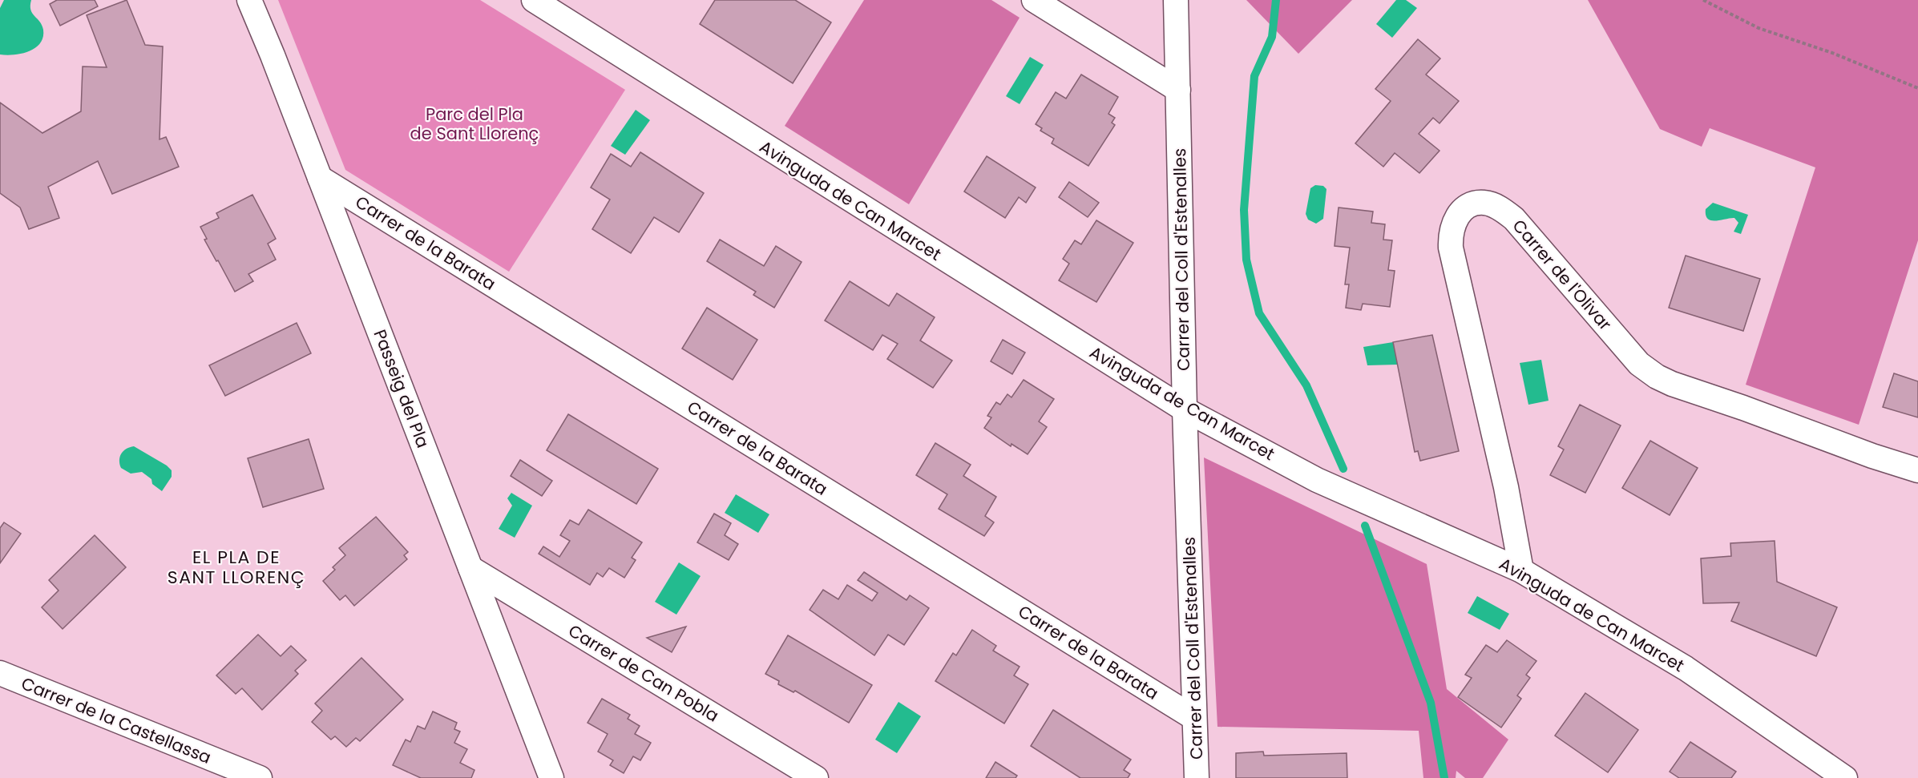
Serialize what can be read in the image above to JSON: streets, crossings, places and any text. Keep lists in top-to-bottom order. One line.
{"streets":{"street":["Avinguda de Can Marcet","Carrer de la Barata","Carrer del Coll d'Estenalles","Carrer de l'Olivar","Passeig del Pla","Carrer de Can Pobla","Carrer de la Castellassa"]},"crossings":[["Avinguda de Can Marcet","Carrer del Coll d'Estenalles"],["Avinguda de Can Marcet","Carrer de l'Olivar"],["Carrer de la Barata","Carrer del Coll d'Estenalles"],["Carrer de la Barata","Passeig del Pla"],["Passeig del Pla","Carrer de Can Pobla"]],"districts":["EL PLA DE SANT LLORENÇ"],"parks":["Parc del Pla de Sant Llorenç"]}
